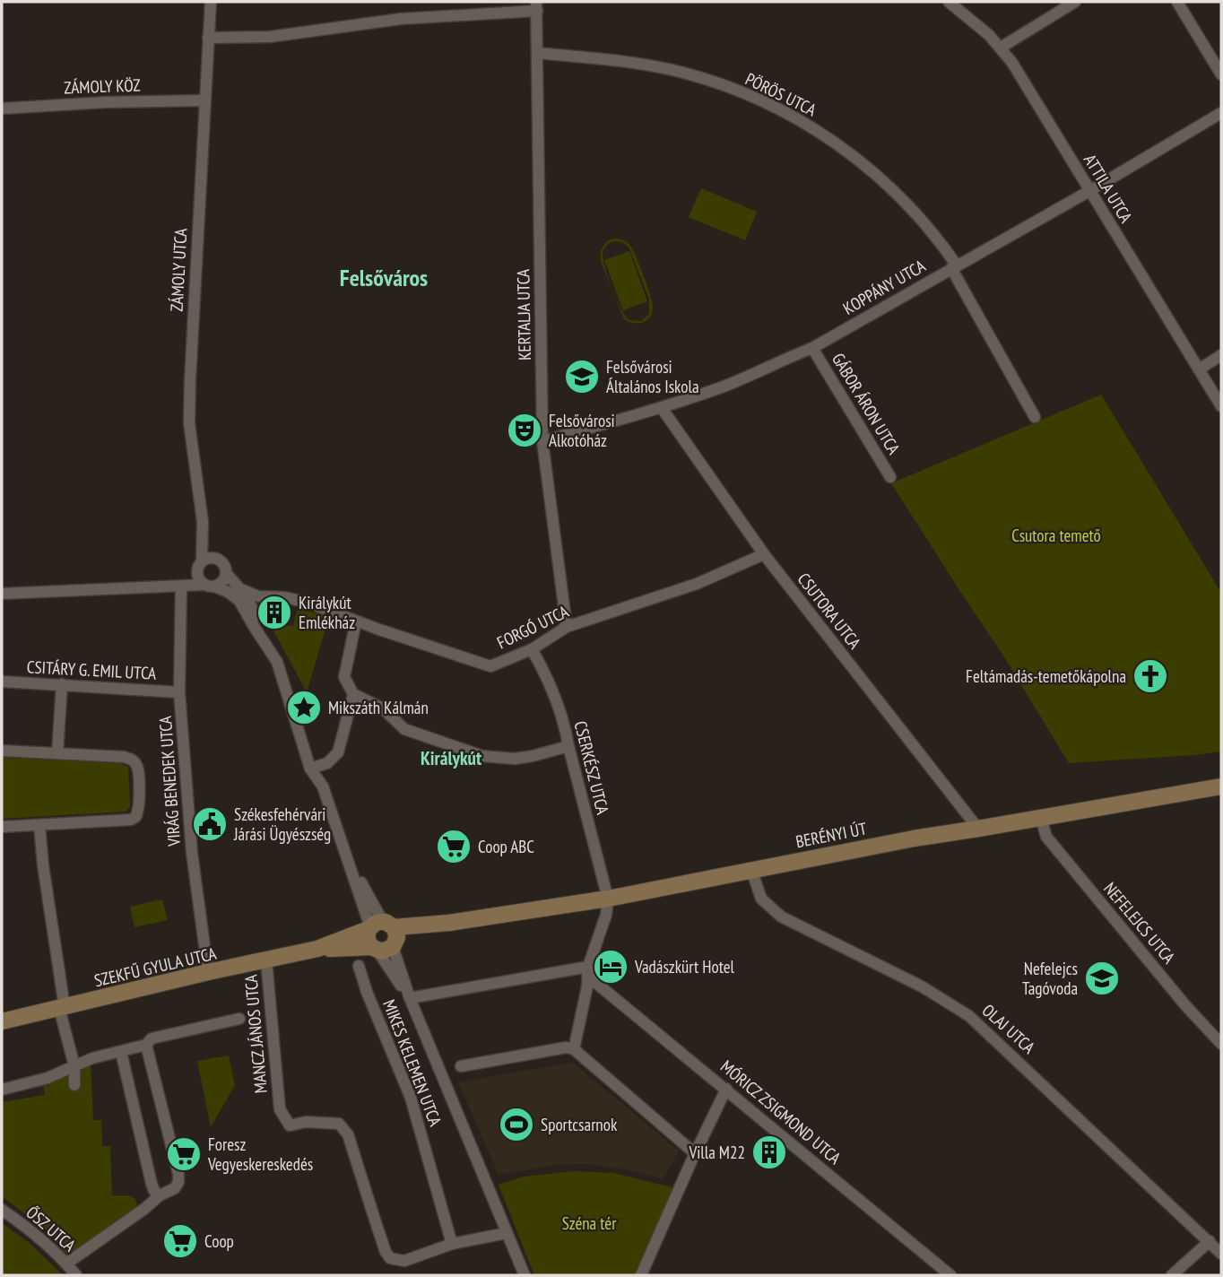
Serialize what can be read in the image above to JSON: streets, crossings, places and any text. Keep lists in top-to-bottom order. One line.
{"streets":{"main road":["BERÉNYI ÚT","SZEKFŰ GYULA UTCA"],"street":["ZÁMOLY KÖZ","PÖRÖS UTCA","ATTILA UTCA","ZÁMOLY UTCA","KOPPÁNY UTCA","KERTALJA UTCA","GÁBOR ÁRON UTCA","CSUTORA UTCA","FORGÓ UTCA","CSITÁRY G. EMIL UTCA","CSERKÉSZ UTCA","VIRÁG BENEDEK UTCA","NEFELEJCS UTCA","OLAJ UTCA","MANCZ JÁNOS UTCA","MIKES KELEMEN UTCA","MÓRICZ ZSIGMOND UTCA","ŐSZ UTCA"]},"crossings":[["ZÁMOLY KÖZ","ZÁMOLY UTCA"],["PÖRÖS UTCA","KOPPÁNY UTCA"],["PÖRÖS UTCA","KERTALJA UTCA"],["ATTILA UTCA","KOPPÁNY UTCA"],["KOPPÁNY UTCA","KERTALJA UTCA"],["KOPPÁNY UTCA","GÁBOR ÁRON UTCA"],["KOPPÁNY UTCA","CSUTORA UTCA"],["KERTALJA UTCA","FORGÓ UTCA"],["CSUTORA UTCA","FORGÓ UTCA"],["CSUTORA UTCA","BERÉNYI ÚT"],["FORGÓ UTCA","CSERKÉSZ UTCA"],["CSITÁRY G. EMIL UTCA","VIRÁG BENEDEK UTCA"],["CSERKÉSZ UTCA","BERÉNYI ÚT"],["VIRÁG BENEDEK UTCA","SZEKFŰ GYULA UTCA"],["BERÉNYI ÚT","NEFELEJCS UTCA"],["BERÉNYI ÚT","SZEKFŰ GYULA UTCA"],["BERÉNYI ÚT","OLAJ UTCA"],["SZEKFŰ GYULA UTCA","MANCZ JÁNOS UTCA"],["MANCZ JÁNOS UTCA","MIKES KELEMEN UTCA"]],"districts":["Felsőváros","Királykút"],"parks":["Csutora temető","Széna tér"],"places":{"school or university":["Felsővárosi Általános Iskola","Nefelejcs Tagóvoda"],"theatre":["Felsővárosi Alkotóház"],"building":["Királykút Emlékház","Villa M22"],"church":["Feltámadás-temetőkápolna"],"place":["Mikszáth Kálmán"],"public building":["Székesfehérvári Járási Ügyészség"],"supermarket":["Coop ABC","Foresz Vegyeskereskedés","Coop"],"hotel":["Vadászkürt Hotel"],"sports":["Sportcsarnok"]}}
